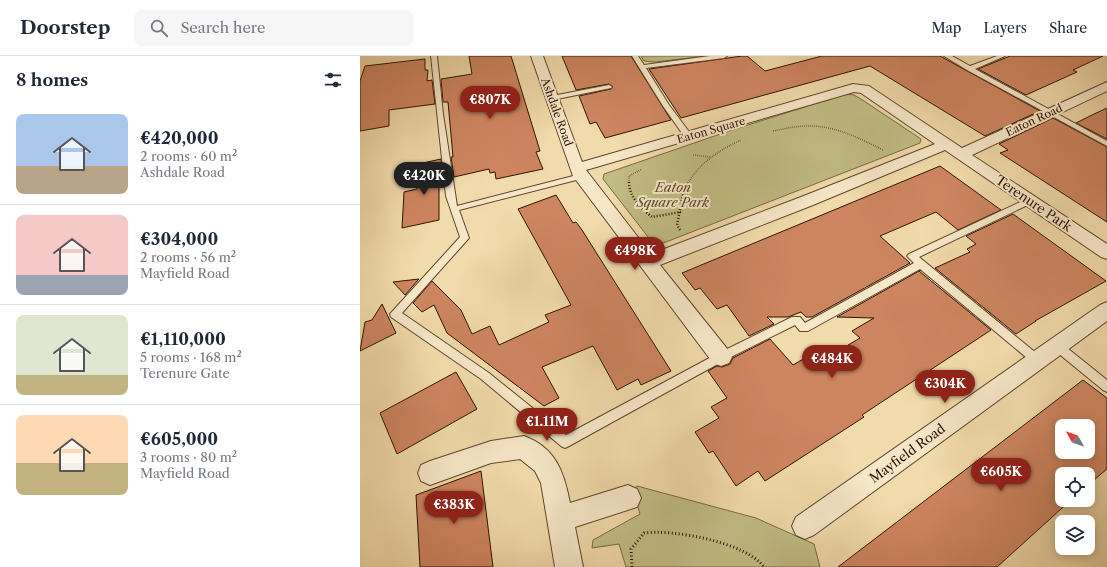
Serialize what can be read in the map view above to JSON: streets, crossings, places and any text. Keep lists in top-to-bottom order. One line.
{"streets":{"street":["Ashdale Road","Eaton Road","Eaton Square","Terenure Park","Mayfield Road"]},"crossings":[["Ashdale Road","Eaton Square"],["Eaton Road","Eaton Square"],["Eaton Road","Terenure Park"],["Eaton Square","Terenure Park"]],"parks":["Eaton Square Park"],"north":"top left","page":{"header":"Doorstep","search":"Search here","nav":["Map","Layers","Share"],"heading":"8 homes","price":["€807K","€420K","€498K","€484K","€304K","€1.11M","€605K","€383K"],"list":[{"name":"€420,000","note":"2 rooms · 60 m² · Ashdale Road"},{"name":"€304,000","note":"2 rooms · 56 m² · Mayfield Road"},{"name":"€1,110,000","note":"5 rooms · 168 m² · Terenure Gate"},{"name":"€605,000","note":"3 rooms · 80 m² · Mayfield Road"}]}}
